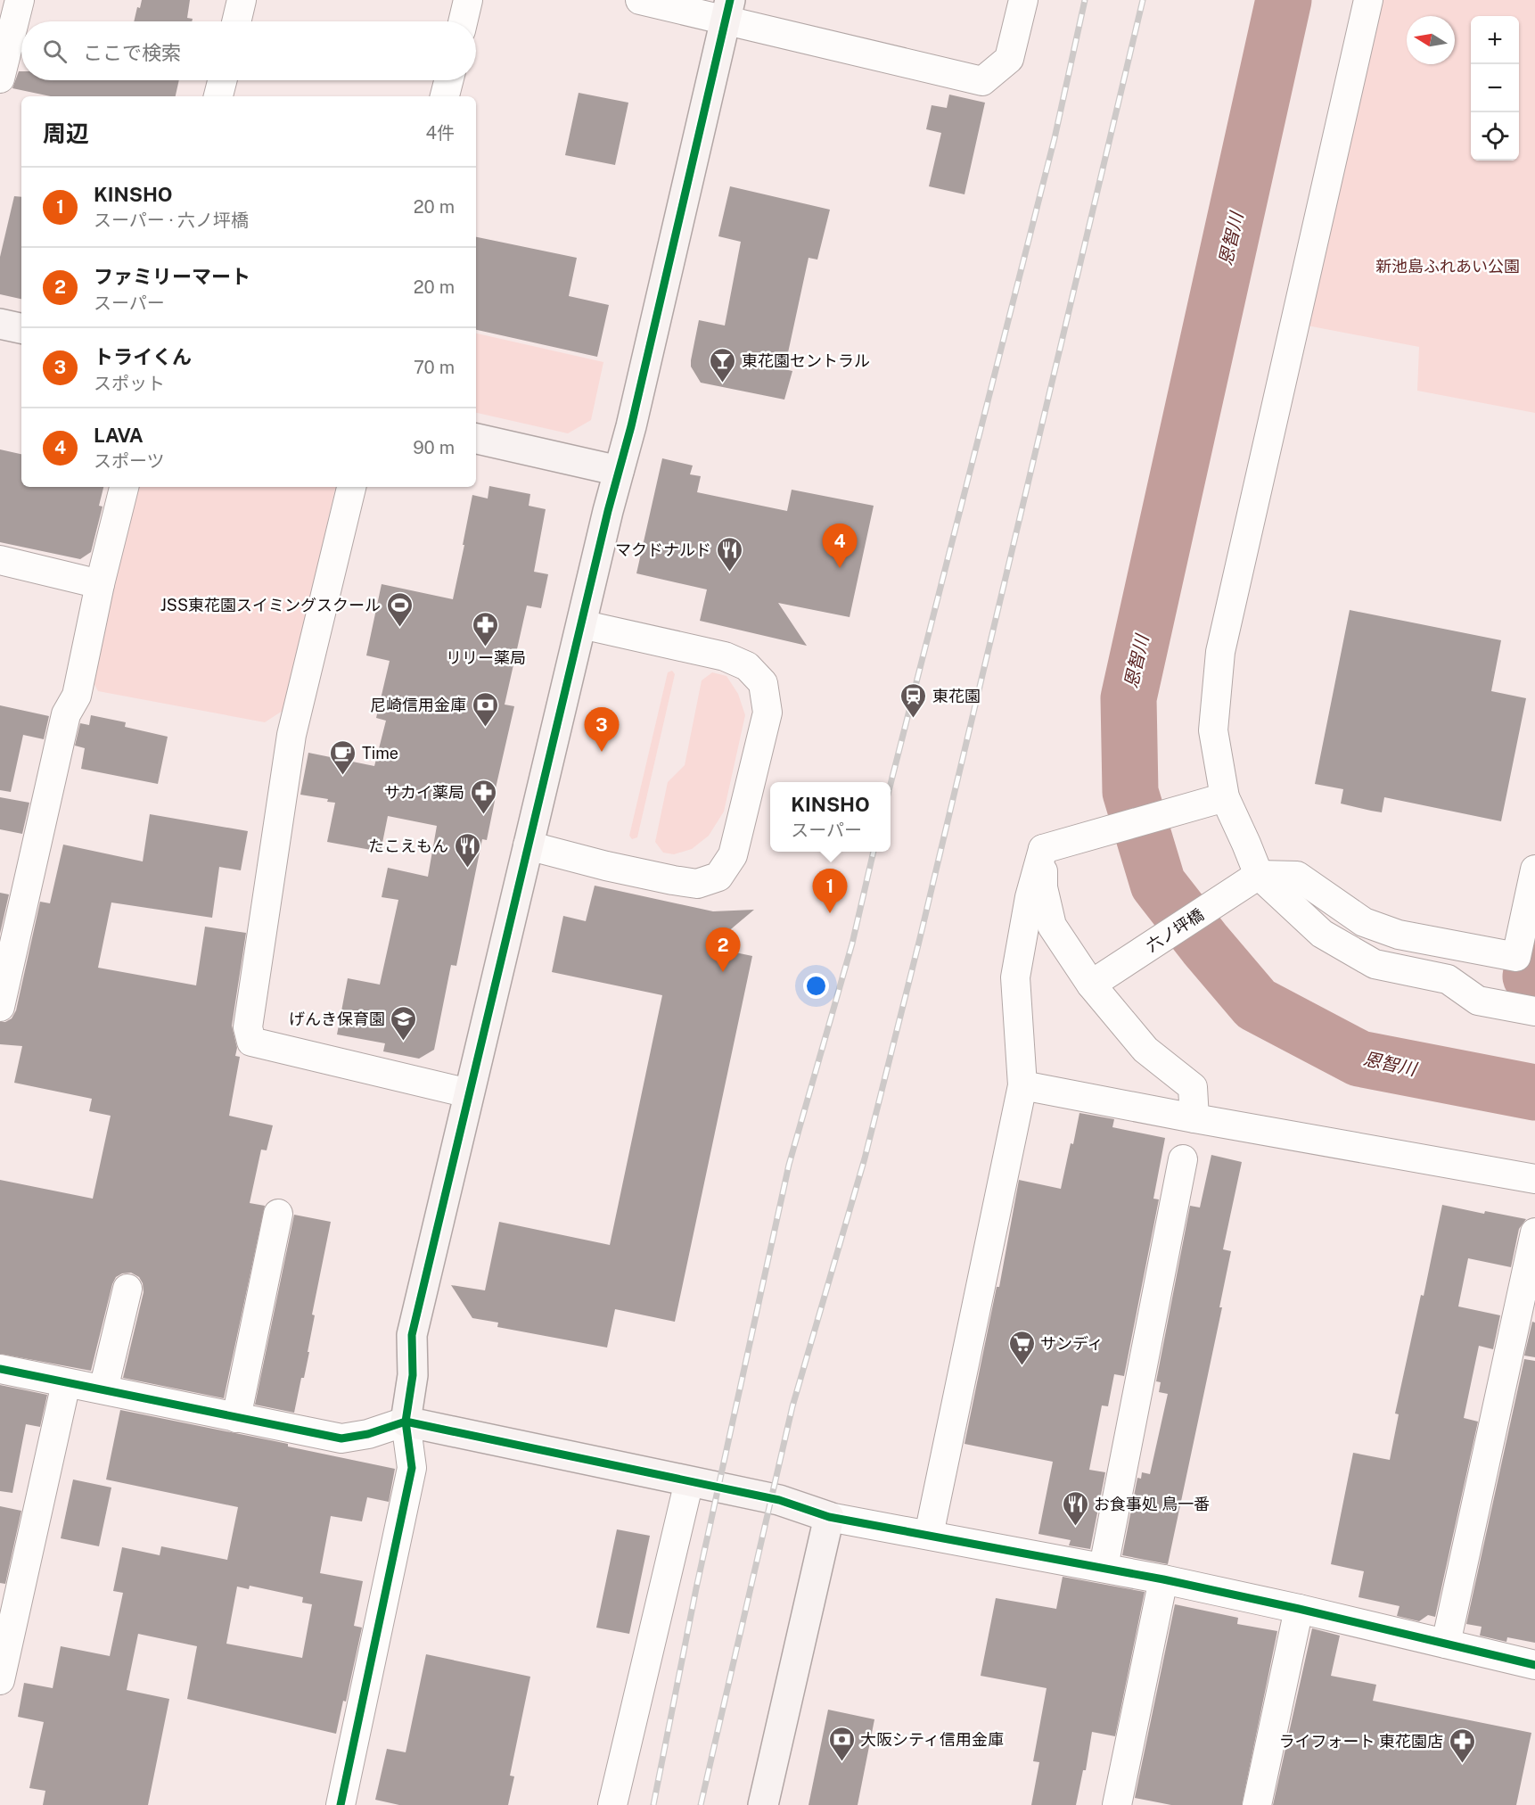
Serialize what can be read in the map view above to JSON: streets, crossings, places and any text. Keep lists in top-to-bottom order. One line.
{"streets":{"street":["六ノ坪橋"]},"water":["恩智川"],"parks":["新池島ふれあい公園"],"places":{"bar":["東花園セントラル"],"restaurant":["マクドナルド","たこえもん","お食事処 鳥一番"],"sports":["JSS東花園スイミングスクール"],"pharmacy":["リリー薬局","サカイ薬局","ライフォート 東花園店"],"station":["東花園"],"bank":["尼崎信用金庫","大阪シティ信用金庫"],"cafe":["Time"],"school or university":["げんき保育園"],"supermarket":["サンディ"]},"north":"left","page":{"map_buttons":["+","−"],"search":"ここで検索","heading":["周辺","4件"],"list":[{"mark":"1","name":"KINSHO","note":"スーパー · 六ノ坪橋","value":"20 m"},{"mark":"2","name":"ファミリーマート","note":"スーパー","value":"20 m"},{"mark":"3","name":"トライくん","note":"スポット","value":"70 m"},{"mark":"4","name":"LAVA","note":"スポーツ","value":"90 m"}],"pins":["4","3","1","2"],"popup":["KINSHO","スーパー"]}}
